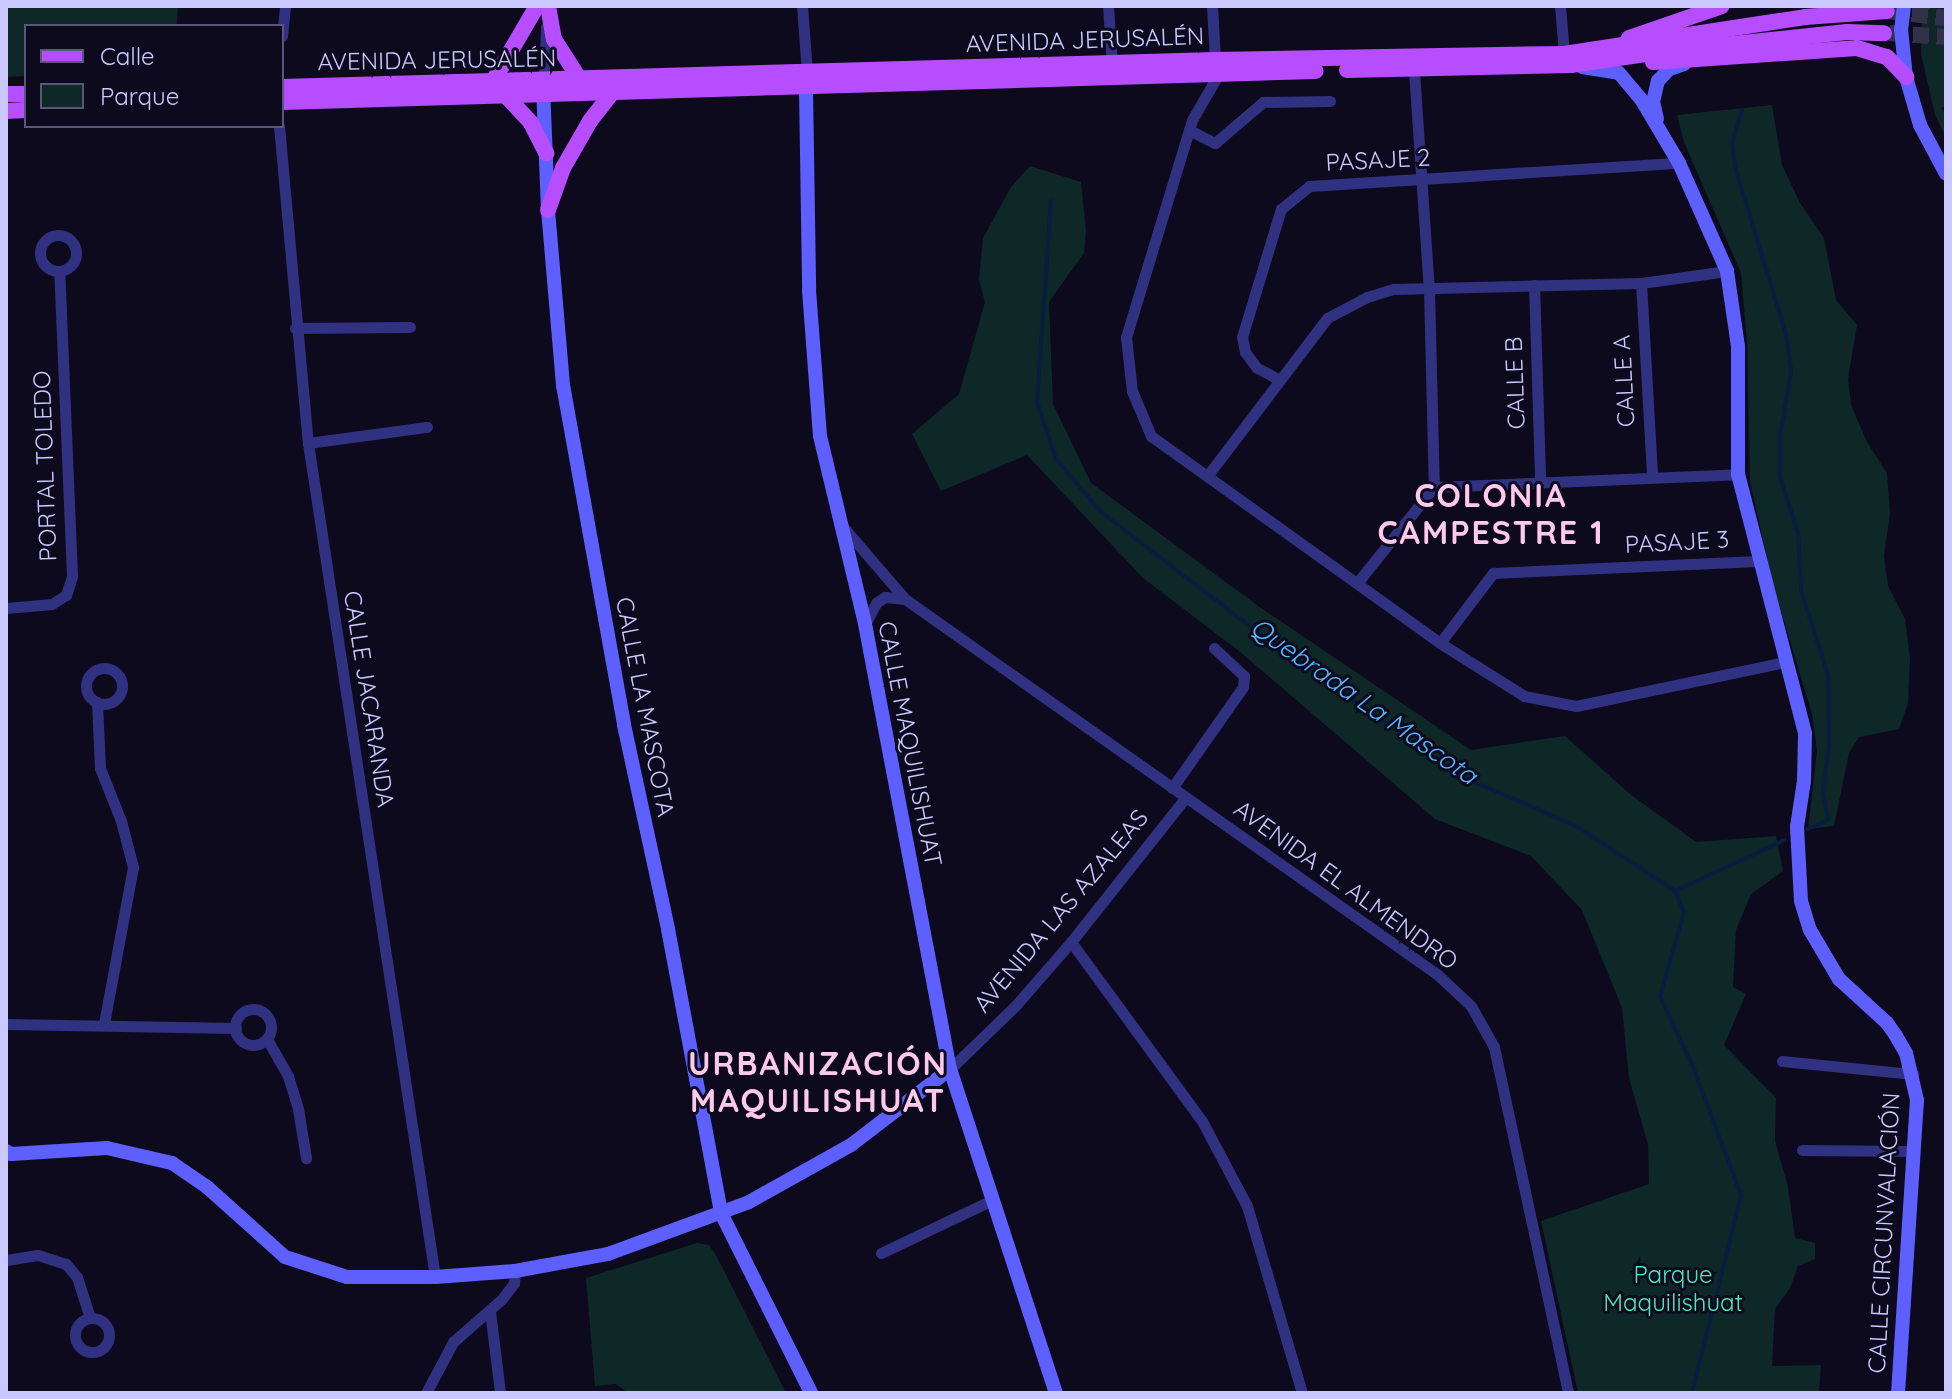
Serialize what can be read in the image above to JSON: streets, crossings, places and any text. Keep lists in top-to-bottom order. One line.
{"streets":{"main road":["AVENIDA JERUSALÉN"],"street":["PASAJE 2","CALLE A","CALLE B","PORTAL TOLEDO","PASAJE 3","CALLE JACARANDA","CALLE LA MASCOTA","CALLE MAQUILISHUAT","AVENIDA EL ALMENDRO","AVENIDA LAS AZALEAS","CALLE CIRCUNVALACIÓN"]},"crossings":[["AVENIDA JERUSALÉN","CALLE LA MASCOTA"],["AVENIDA JERUSALÉN","CALLE MAQUILISHUAT"],["AVENIDA JERUSALÉN","CALLE CIRCUNVALACIÓN"],["PASAJE 2","CALLE CIRCUNVALACIÓN"],["PASAJE 3","CALLE CIRCUNVALACIÓN"],["CALLE JACARANDA","AVENIDA LAS AZALEAS"],["CALLE LA MASCOTA","AVENIDA LAS AZALEAS"],["CALLE MAQUILISHUAT","AVENIDA EL ALMENDRO"],["CALLE MAQUILISHUAT","AVENIDA LAS AZALEAS"],["AVENIDA EL ALMENDRO","AVENIDA LAS AZALEAS"]],"districts":["COLONIA CAMPESTRE 1","URBANIZACIÓN MAQUILISHUAT"],"water":["Quebrada La Mascota"],"parks":["Parque Maquilishuat"],"legend":["Calle","Parque"]}
